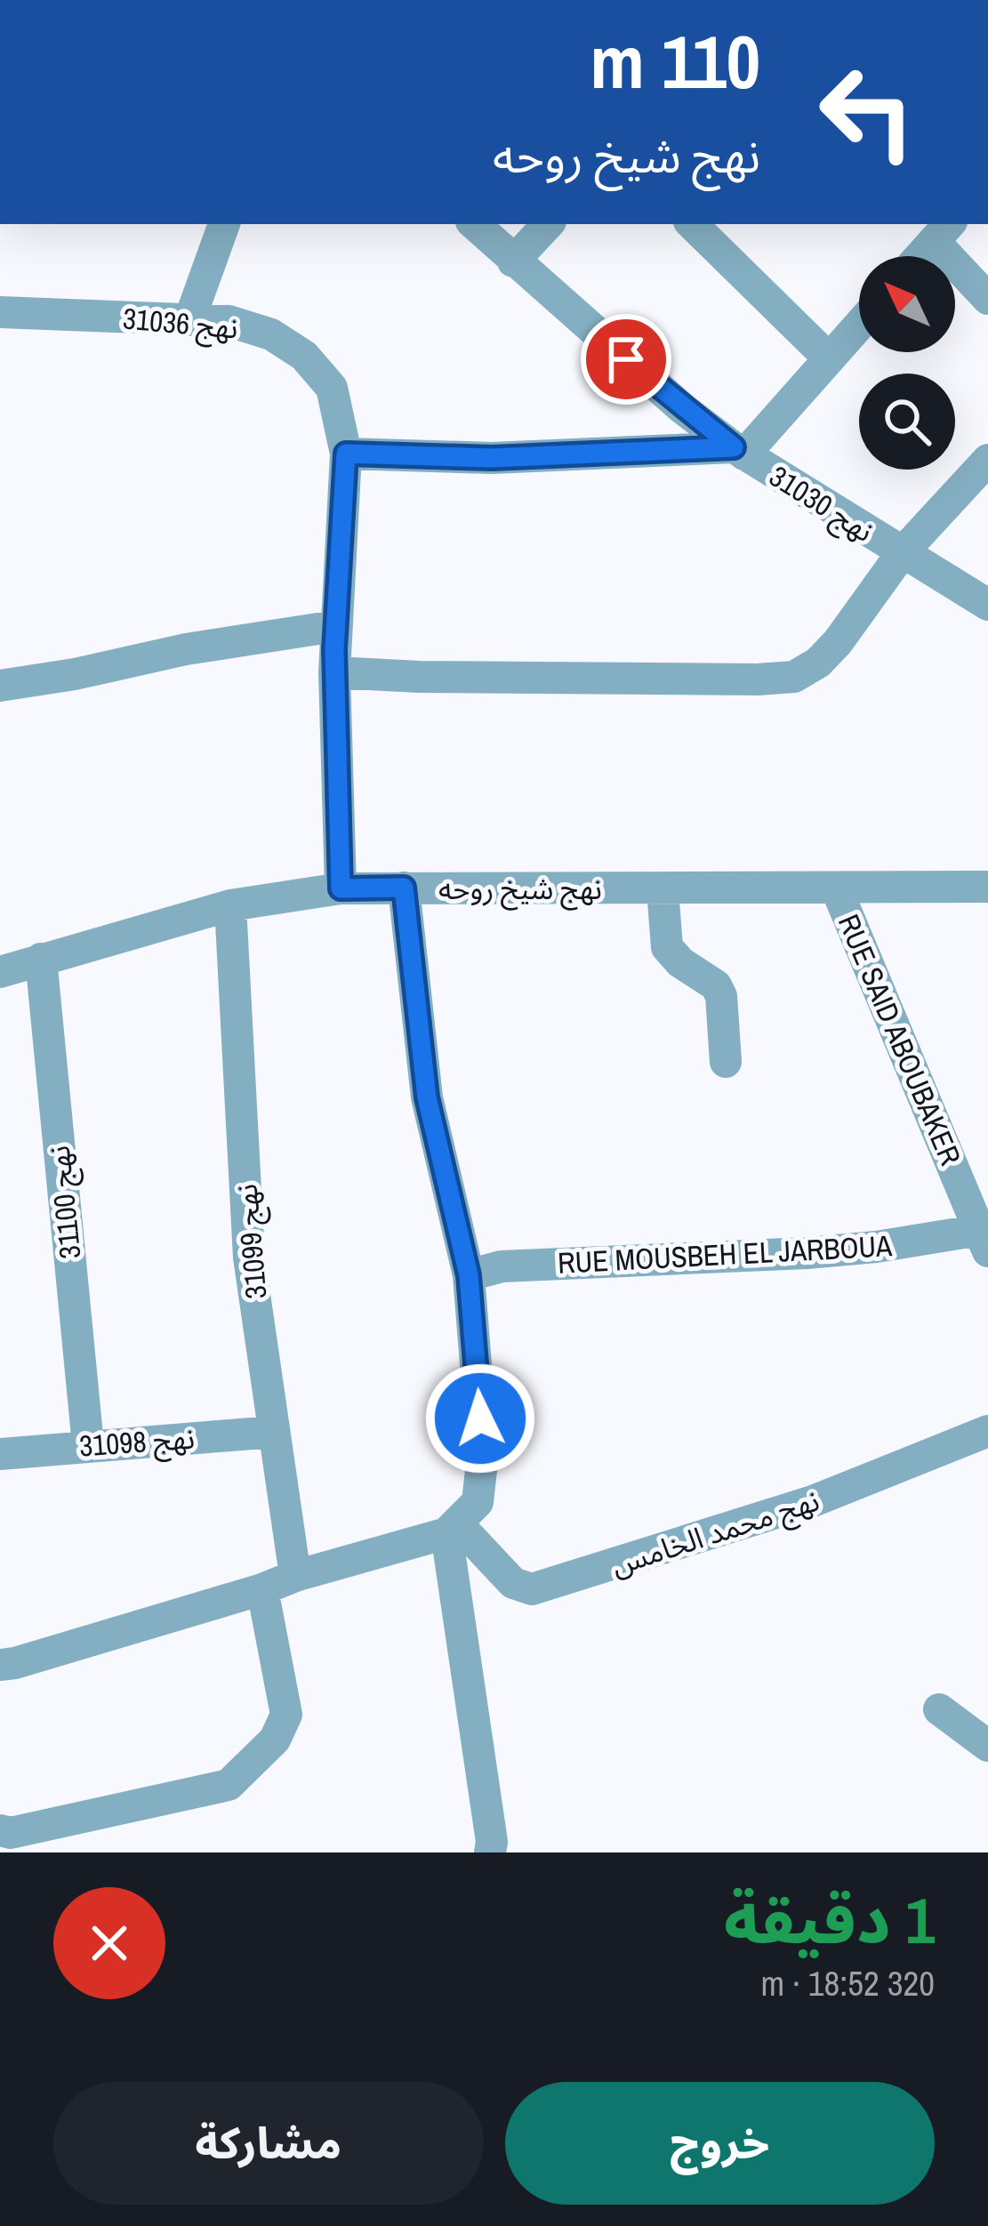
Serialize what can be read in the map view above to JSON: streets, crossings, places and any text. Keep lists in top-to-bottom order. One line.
{"streets":{"street":["نهج 31036","نهج 31030","نهج شيخ روحه","RUE SAID ABOUBAKER","نهج 31100","نهج 31099","RUE MOUSBEH EL JARBOUA","نهج 31098","نهج محمد الخامس"]},"crossings":[["نهج 31036","نهج شيخ روحه"],["نهج شيخ روحه","RUE SAID ABOUBAKER"],["نهج شيخ روحه","نهج 31100"],["نهج شيخ روحه","نهج 31099"],["RUE SAID ABOUBAKER","RUE MOUSBEH EL JARBOUA"],["نهج 31100","نهج 31098"],["نهج 31099","نهج 31098"]],"north":"top left","page":{"turn":["110 m","نهج شيخ روحه"],"heading":["1 دقيقة","320 m · 18:52"],"buttons":["خروج","مشاركة"]}}
